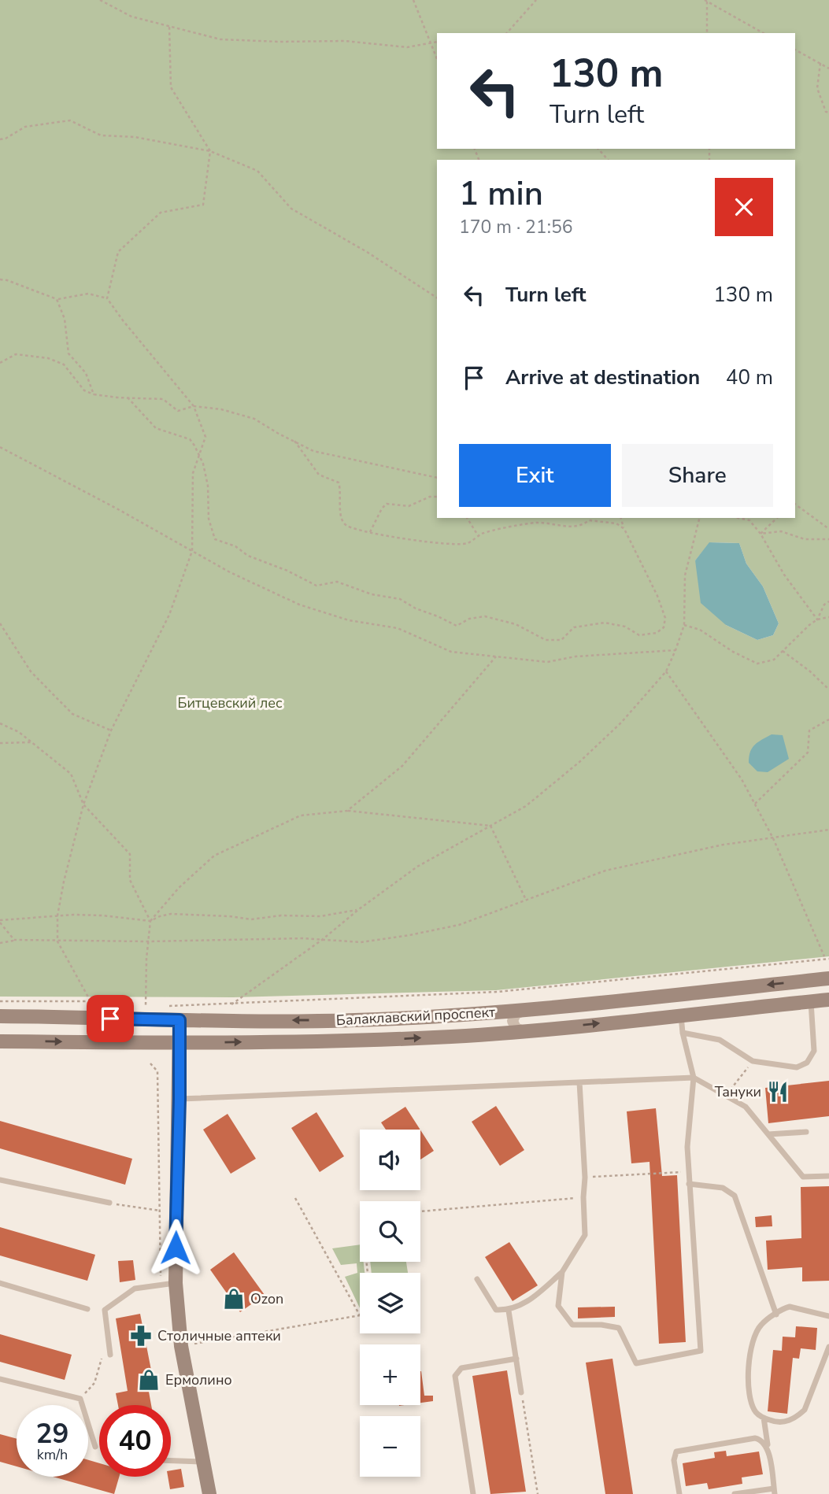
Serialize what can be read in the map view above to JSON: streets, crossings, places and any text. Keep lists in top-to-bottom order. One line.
{"streets":{"main road":["Балаклавский проспект"]},"parks":["Битцевский лес"],"places":{"restaurant":["Тануки"],"shop":["Ozon","Ермолино"],"pharmacy":["Столичные аптеки"]},"page":{"turn":["130 m","Turn left"],"heading":["1 min","170 m · 21:56"],"list":[{"name":"Turn left","value":"130 m"},{"name":"Arrive at destination","value":"40 m"}],"buttons":["Exit","Share"],"map_buttons":["+","−"],"speed":"29 km/h","limit":"40"}}
